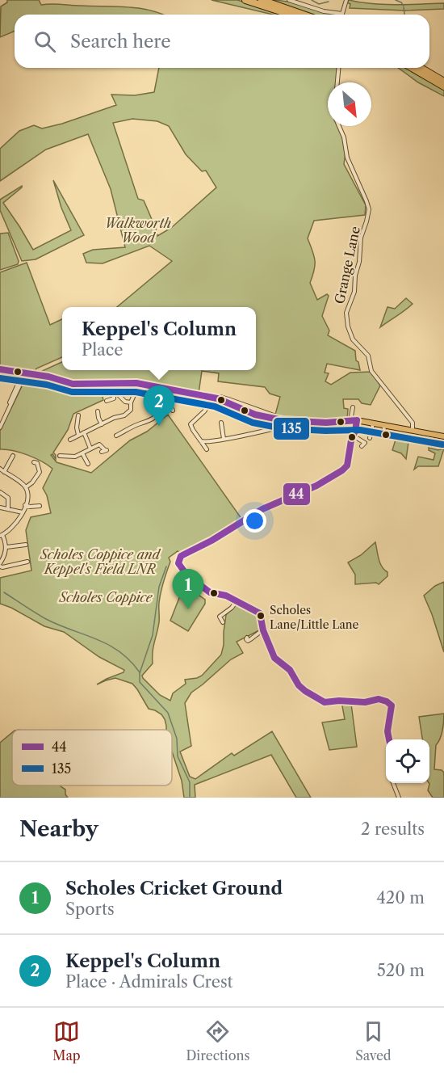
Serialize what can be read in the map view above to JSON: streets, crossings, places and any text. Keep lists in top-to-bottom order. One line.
{"streets":{"street":["Grange Lane"]},"parks":["Walkworth Wood","Scholes Coppice and Keppel's Field LNR","Scholes Coppice"],"places":["Scholes Lane/Little Lane"],"lines":["transit line 44","transit line 135"],"legend":["44","135"],"north":"bottom right","page":{"search":"Search here","popup":["Keppel's Column","Place"],"pins":["2","1"],"heading":["Nearby","2 results"],"list":[{"mark":"1","name":"Scholes Cricket Ground","note":"Sports","value":"420 m"},{"mark":"2","name":"Keppel's Column","note":"Place · Admirals Crest","value":"520 m"}],"nav":["Map","Directions","Saved"]}}
